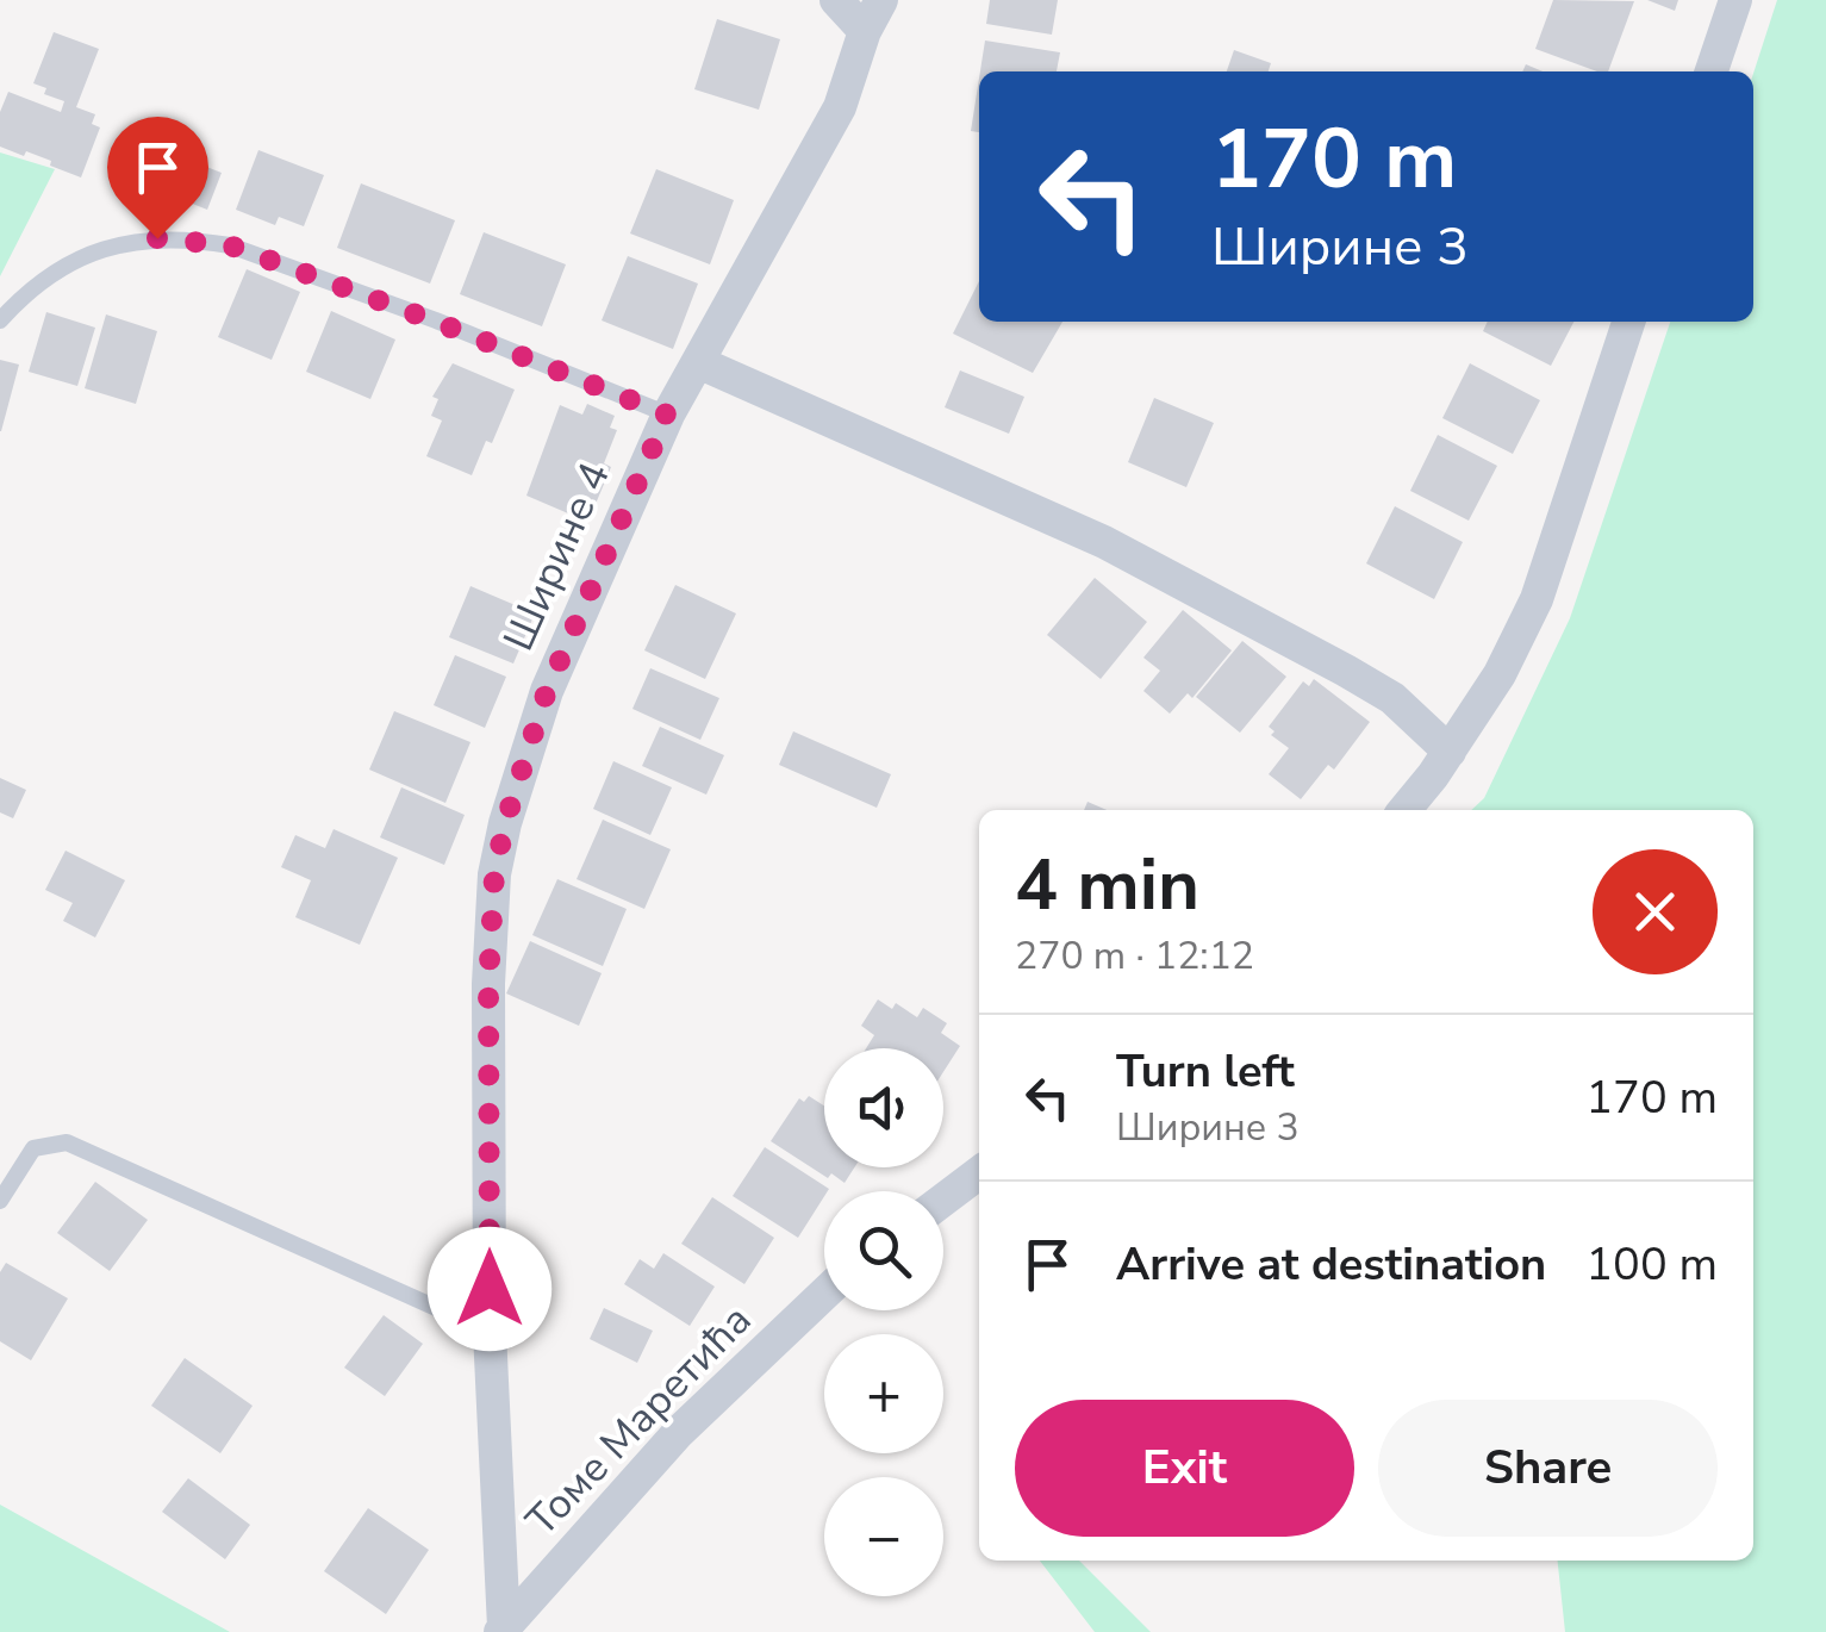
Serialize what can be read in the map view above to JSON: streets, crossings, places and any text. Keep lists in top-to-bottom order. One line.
{"streets":{"street":["Ширине 4","Томе Маретића"]},"crossings":[["Ширине 4","Томе Маретића"]],"page":{"turn":["170 m","Ширине 3"],"heading":["4 min","270 m · 12:12"],"list":[{"name":"Turn left","note":"Ширине 3","value":"170 m"},{"name":"Arrive at destination","value":"100 m"}],"map_buttons":["+","−"],"buttons":["Exit","Share"]}}
